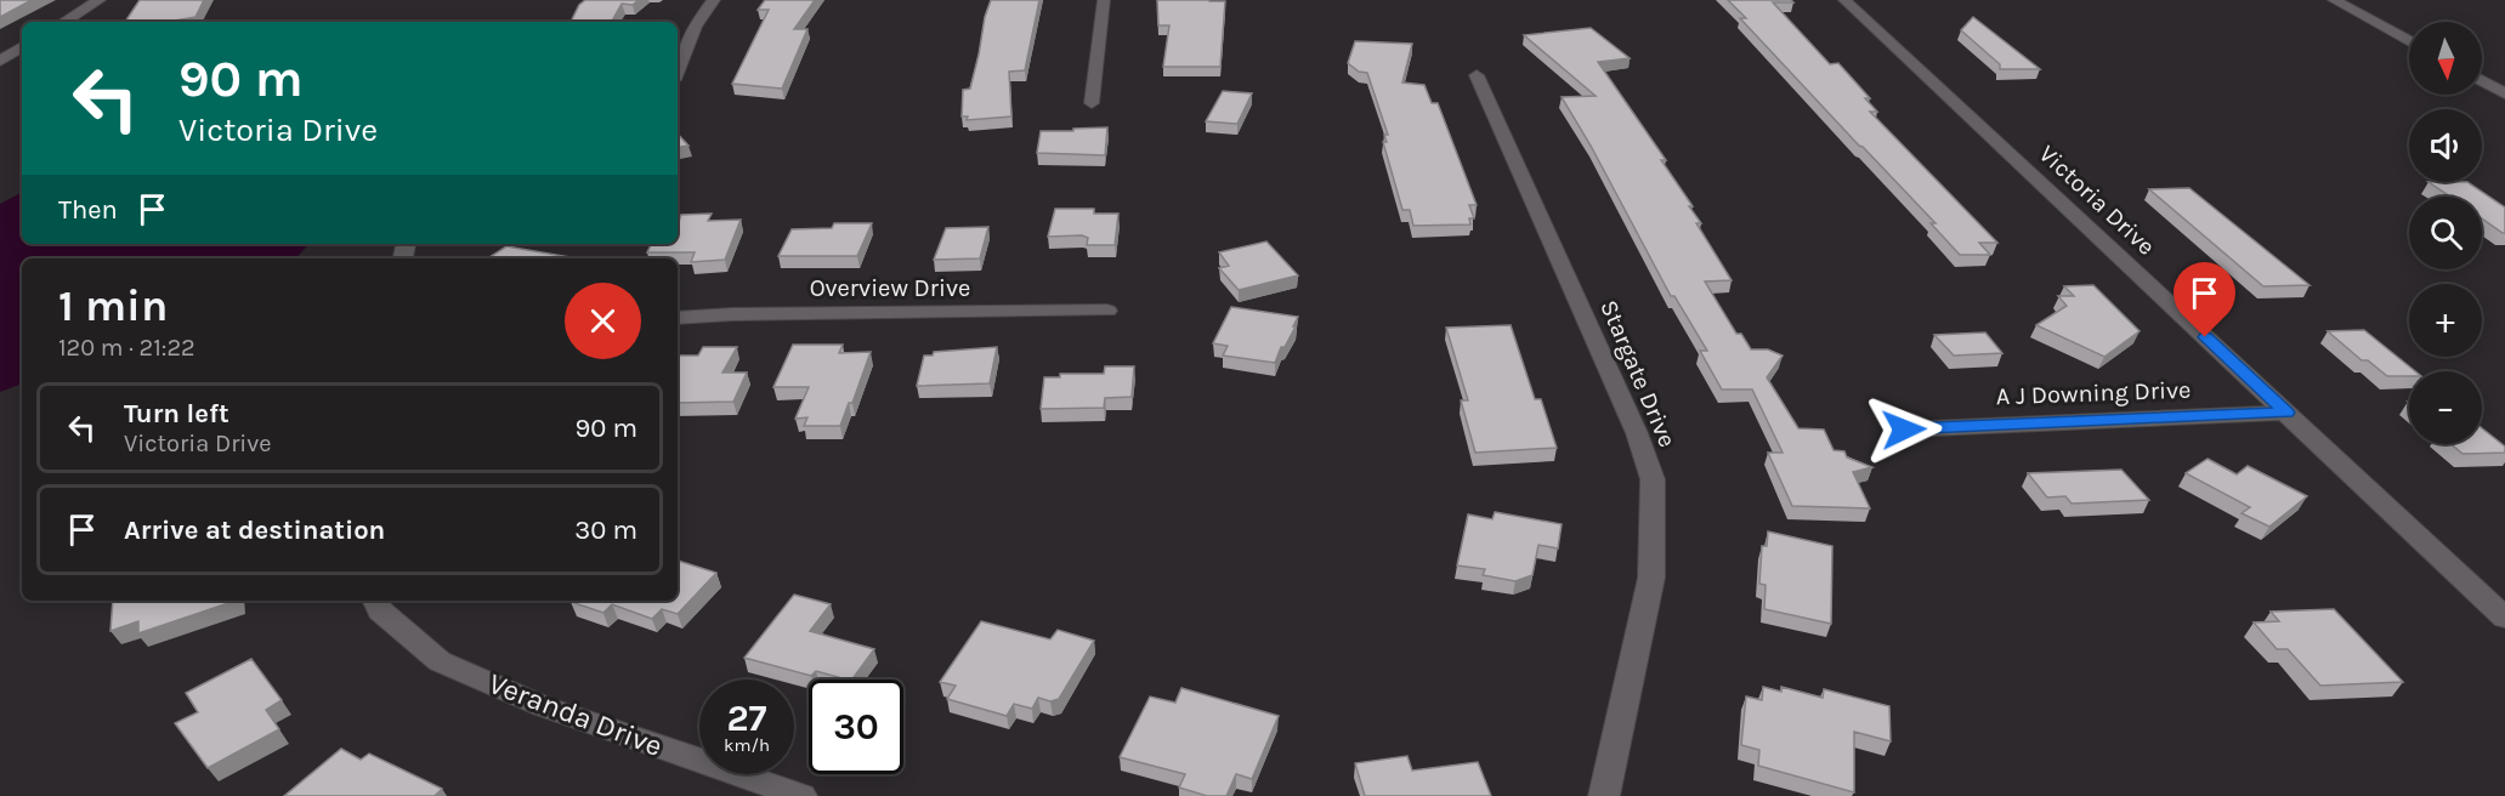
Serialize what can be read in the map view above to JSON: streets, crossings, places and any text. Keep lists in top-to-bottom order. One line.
{"streets":{"street":["Victoria Drive","Overview Drive","Stargate Drive","A J Downing Drive","Veranda Drive"]},"crossings":[["Victoria Drive","A J Downing Drive"]],"north":"bottom","page":{"map_buttons":["+","−"],"turn":["90 m","Victoria Drive"],"then":"Then","heading":["1 min","120 m · 21:22"],"list":[{"name":"Turn left","note":"Victoria Drive","value":"90 m"},{"name":"Arrive at destination","value":"30 m"}],"speed":"27 km/h","limit":"30"}}
